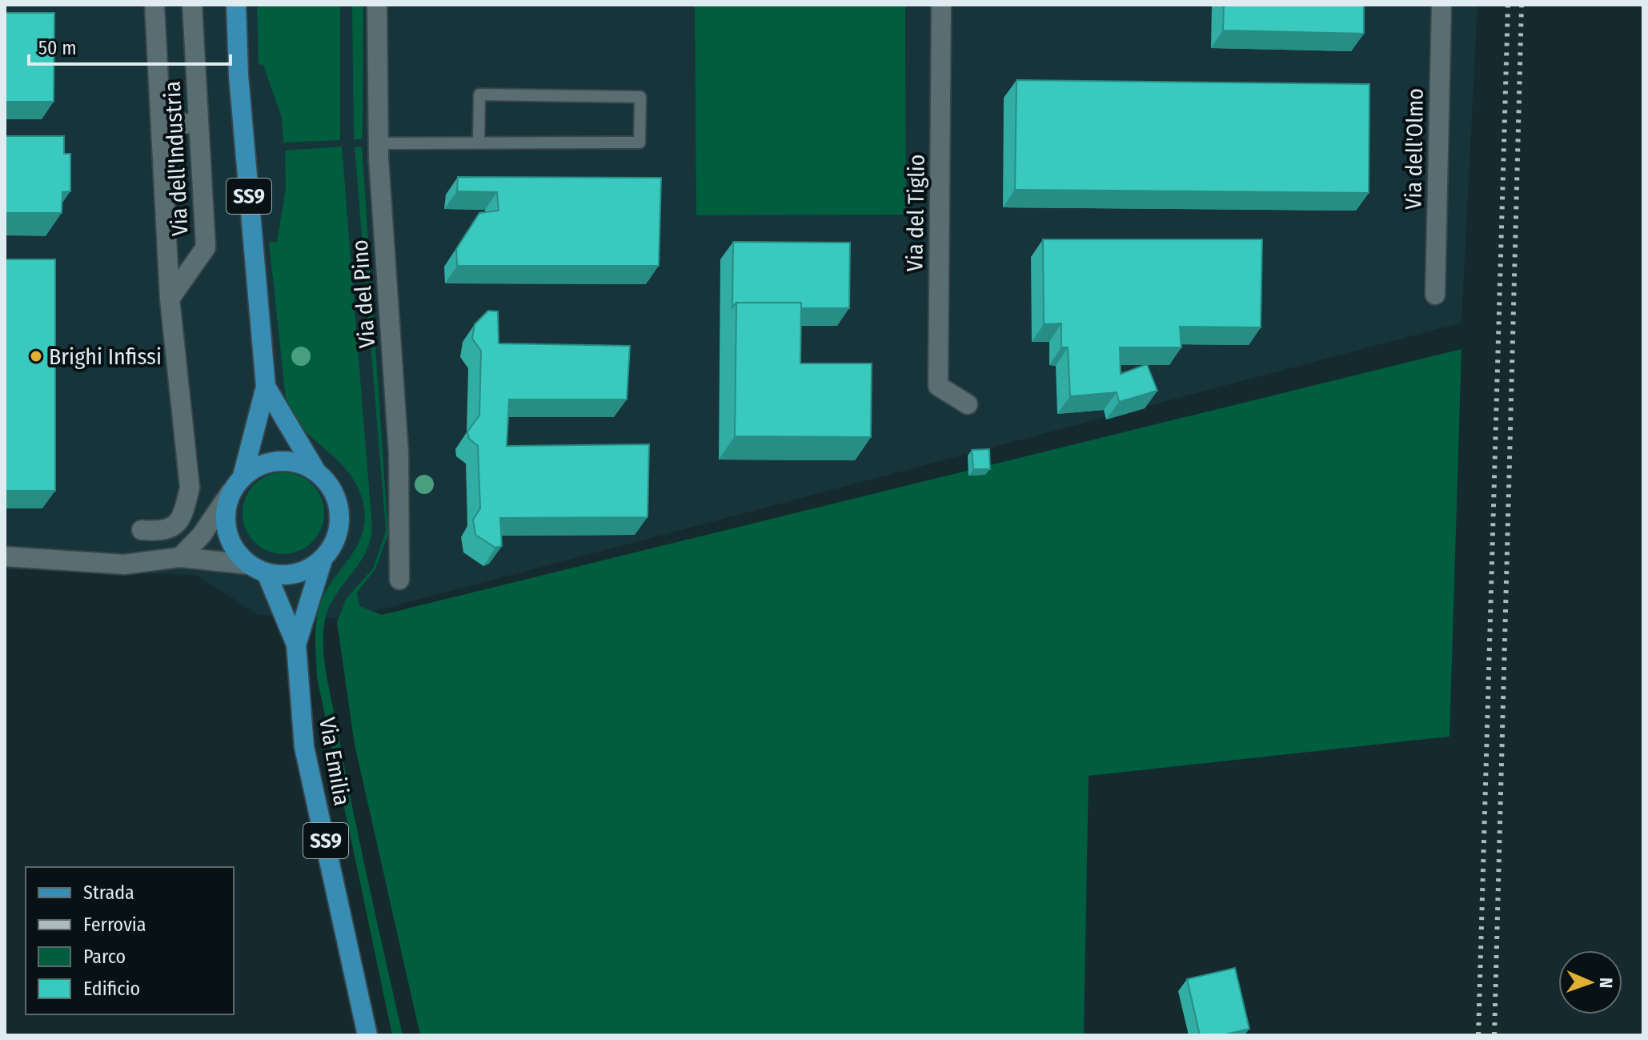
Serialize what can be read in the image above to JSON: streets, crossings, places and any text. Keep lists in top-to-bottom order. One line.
{"streets":{"main road":["SS9","Via Emilia"],"street":["Via dell'Olmo","Via dell'Industria","Via del Tiglio","Via del Pino"]},"places":["Brighi Infissi"],"legend":["Strada","Ferrovia","Parco","Edificio"],"scale_bar":"50 m","north":"right"}
